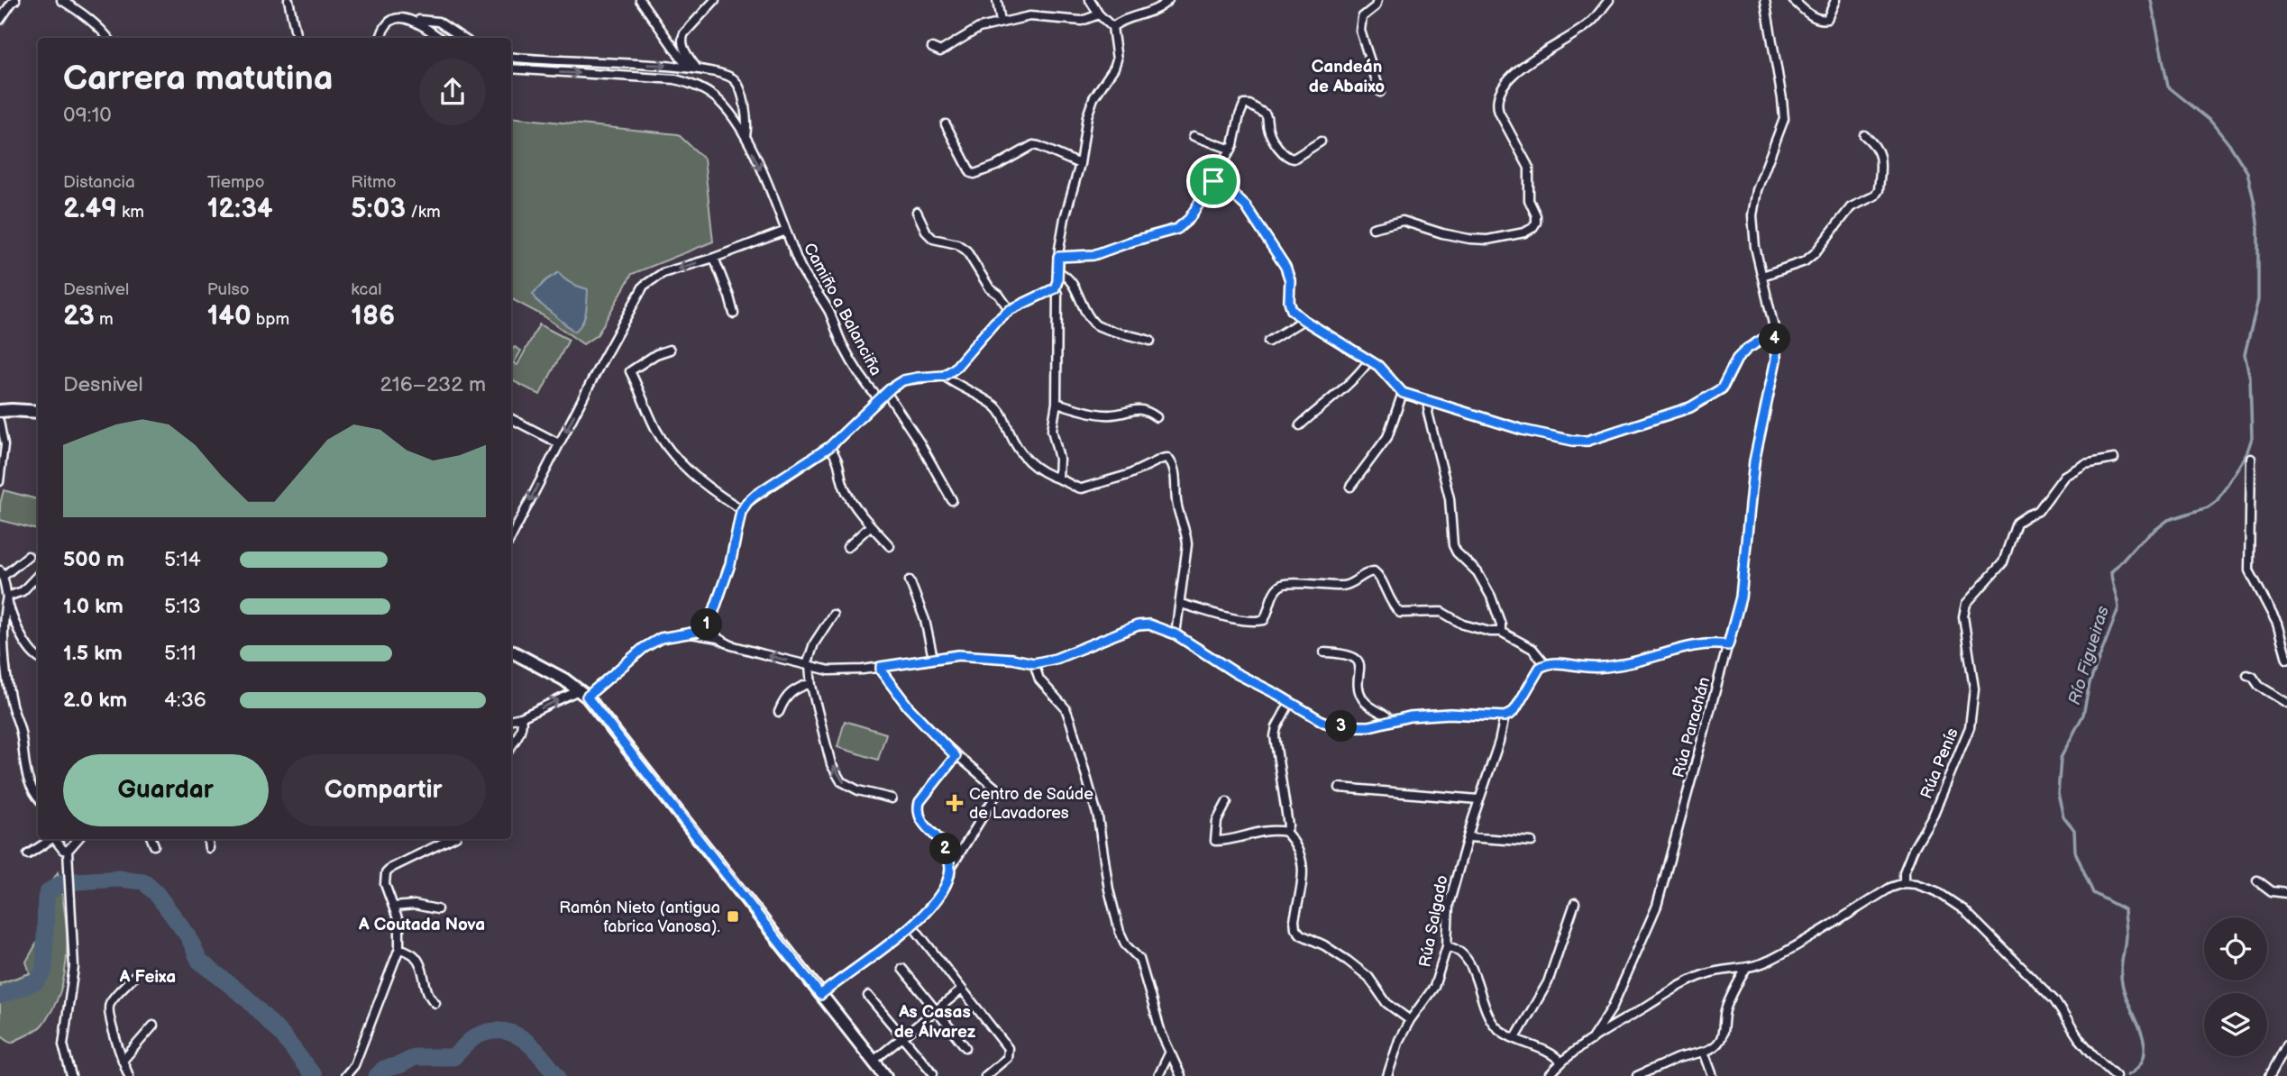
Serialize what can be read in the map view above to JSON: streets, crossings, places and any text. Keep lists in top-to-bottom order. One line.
{"streets":{"street":["Camiño a Balanciña","Rúa Parachán","Rúa Penís","Rúa Salgado"]},"districts":["Candeán de Abaixo","A Coutada Nova","A Feixa","As Casas de Álvarez"],"water":["Río Figueiras"],"places":{"health":["Centro de Saúde de Lavadores"],"transit":["Ramón Nieto (antigua fabrica Vanosa)."]},"page":{"heading":["Carrera matutina","09:10"],"stats":[["Distancia","2.49 km"],["Tiempo","12:34"],["Ritmo","5:03 /km"],["Desnivel","23 m"],["Pulso","140 bpm"],["kcal","186"]],"pins":["4","1","3","2"],"chart":["Desnivel","216–232 m"],"list":[{"name":"500 m","note":"5:14"},{"name":"1.0 km","note":"5:13"},{"name":"1.5 km","note":"5:11"},{"name":"2.0 km","note":"4:36"}],"buttons":["Guardar","Compartir"]}}
